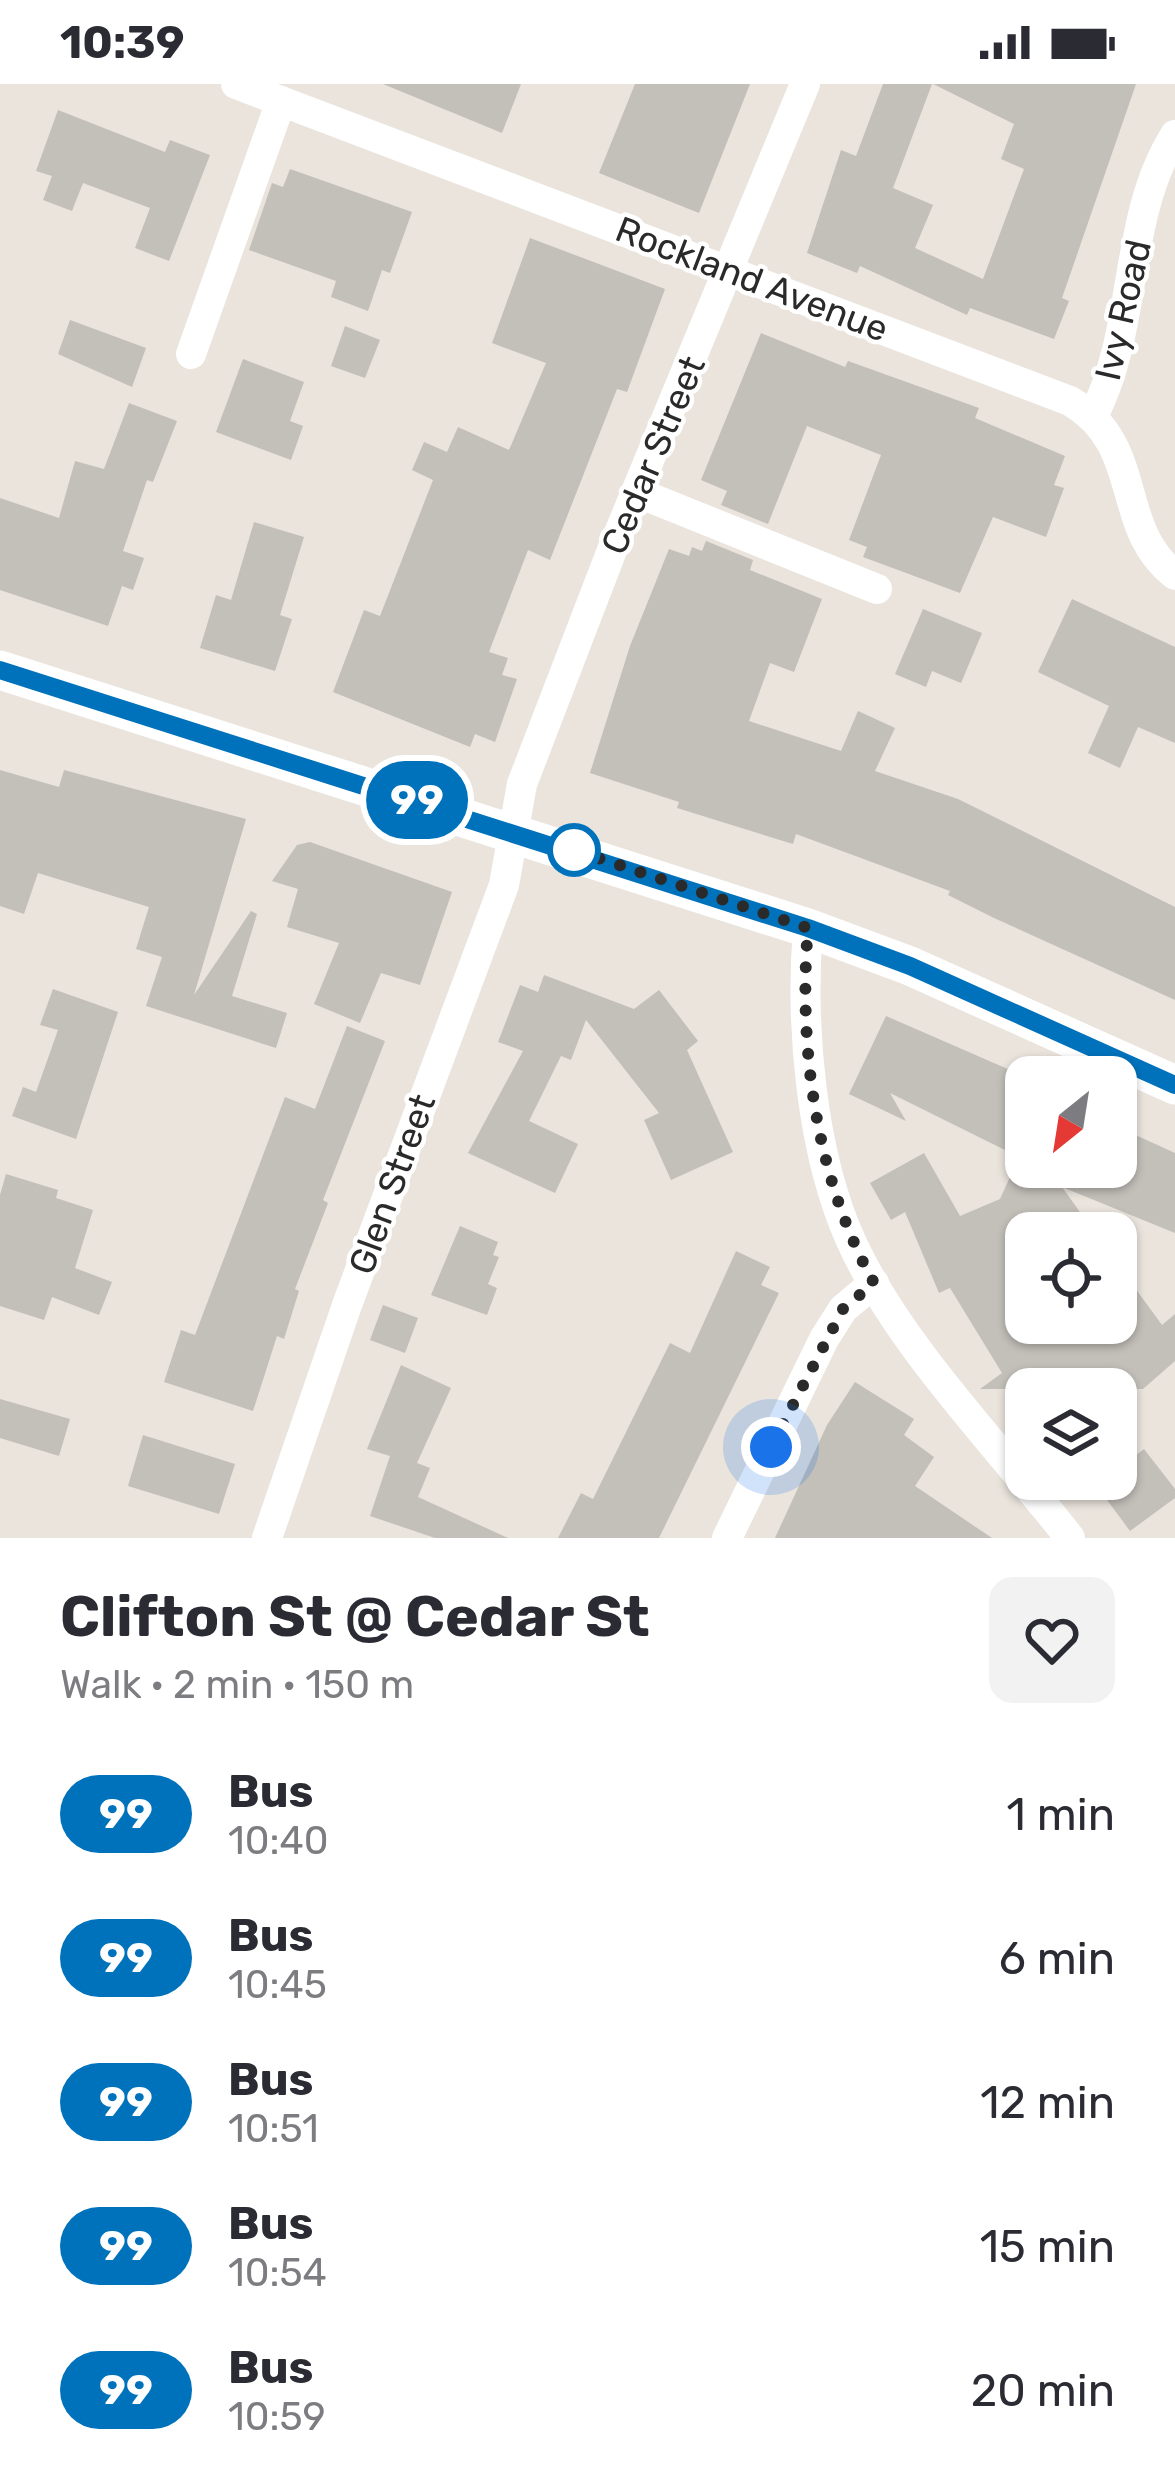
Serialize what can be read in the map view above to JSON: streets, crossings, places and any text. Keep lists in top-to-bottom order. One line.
{"streets":{"street":["Rockland Avenue","Ivy Road","Cedar Street","Glen Street"]},"crossings":[["Rockland Avenue","Ivy Road"],["Rockland Avenue","Cedar Street"],["Cedar Street","Glen Street"]],"lines":["bus line 99"],"north":"bottom left","page":{"status":"10:39","on_map":"99","heading":["Clifton St @ Cedar St","Walk · 2 min · 150 m"],"list":[{"mark":"99","name":"Bus","note":"10:40","value":"1 min"},{"mark":"99","name":"Bus","note":"10:45","value":"6 min"},{"mark":"99","name":"Bus","note":"10:51","value":"12 min"},{"mark":"99","name":"Bus","note":"10:54","value":"15 min"},{"mark":"99","name":"Bus","note":"10:59","value":"20 min"}]}}
